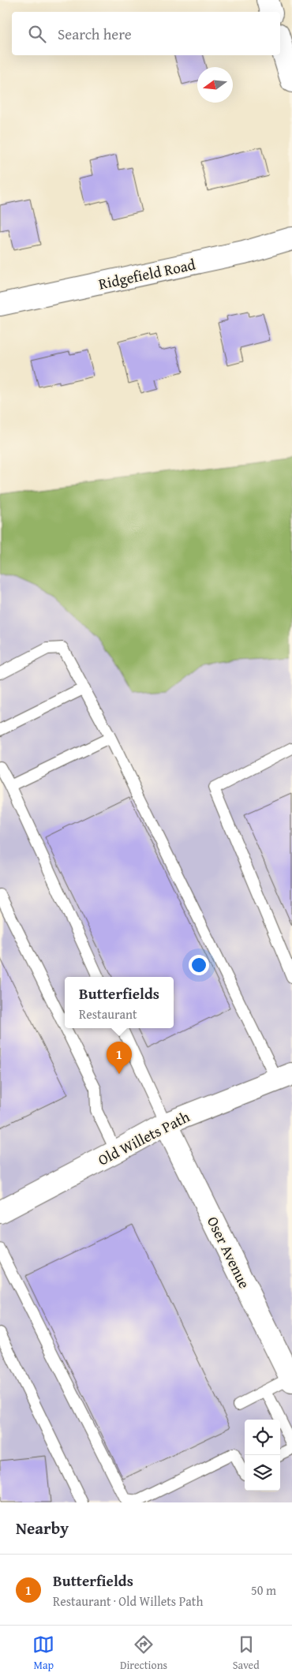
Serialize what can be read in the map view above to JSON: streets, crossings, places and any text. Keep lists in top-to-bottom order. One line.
{"streets":{"street":["Ridgefield Road","Old Willets Path","Oser Avenue"]},"crossings":[["Old Willets Path","Oser Avenue"]],"north":"left","page":{"search":"Search here","popup":["Butterfields","Restaurant"],"pins":"1","heading":"Nearby","list":[{"mark":"1","name":"Butterfields","note":"Restaurant · Old Willets Path","value":"50 m"}],"nav":["Map","Directions","Saved"]}}
